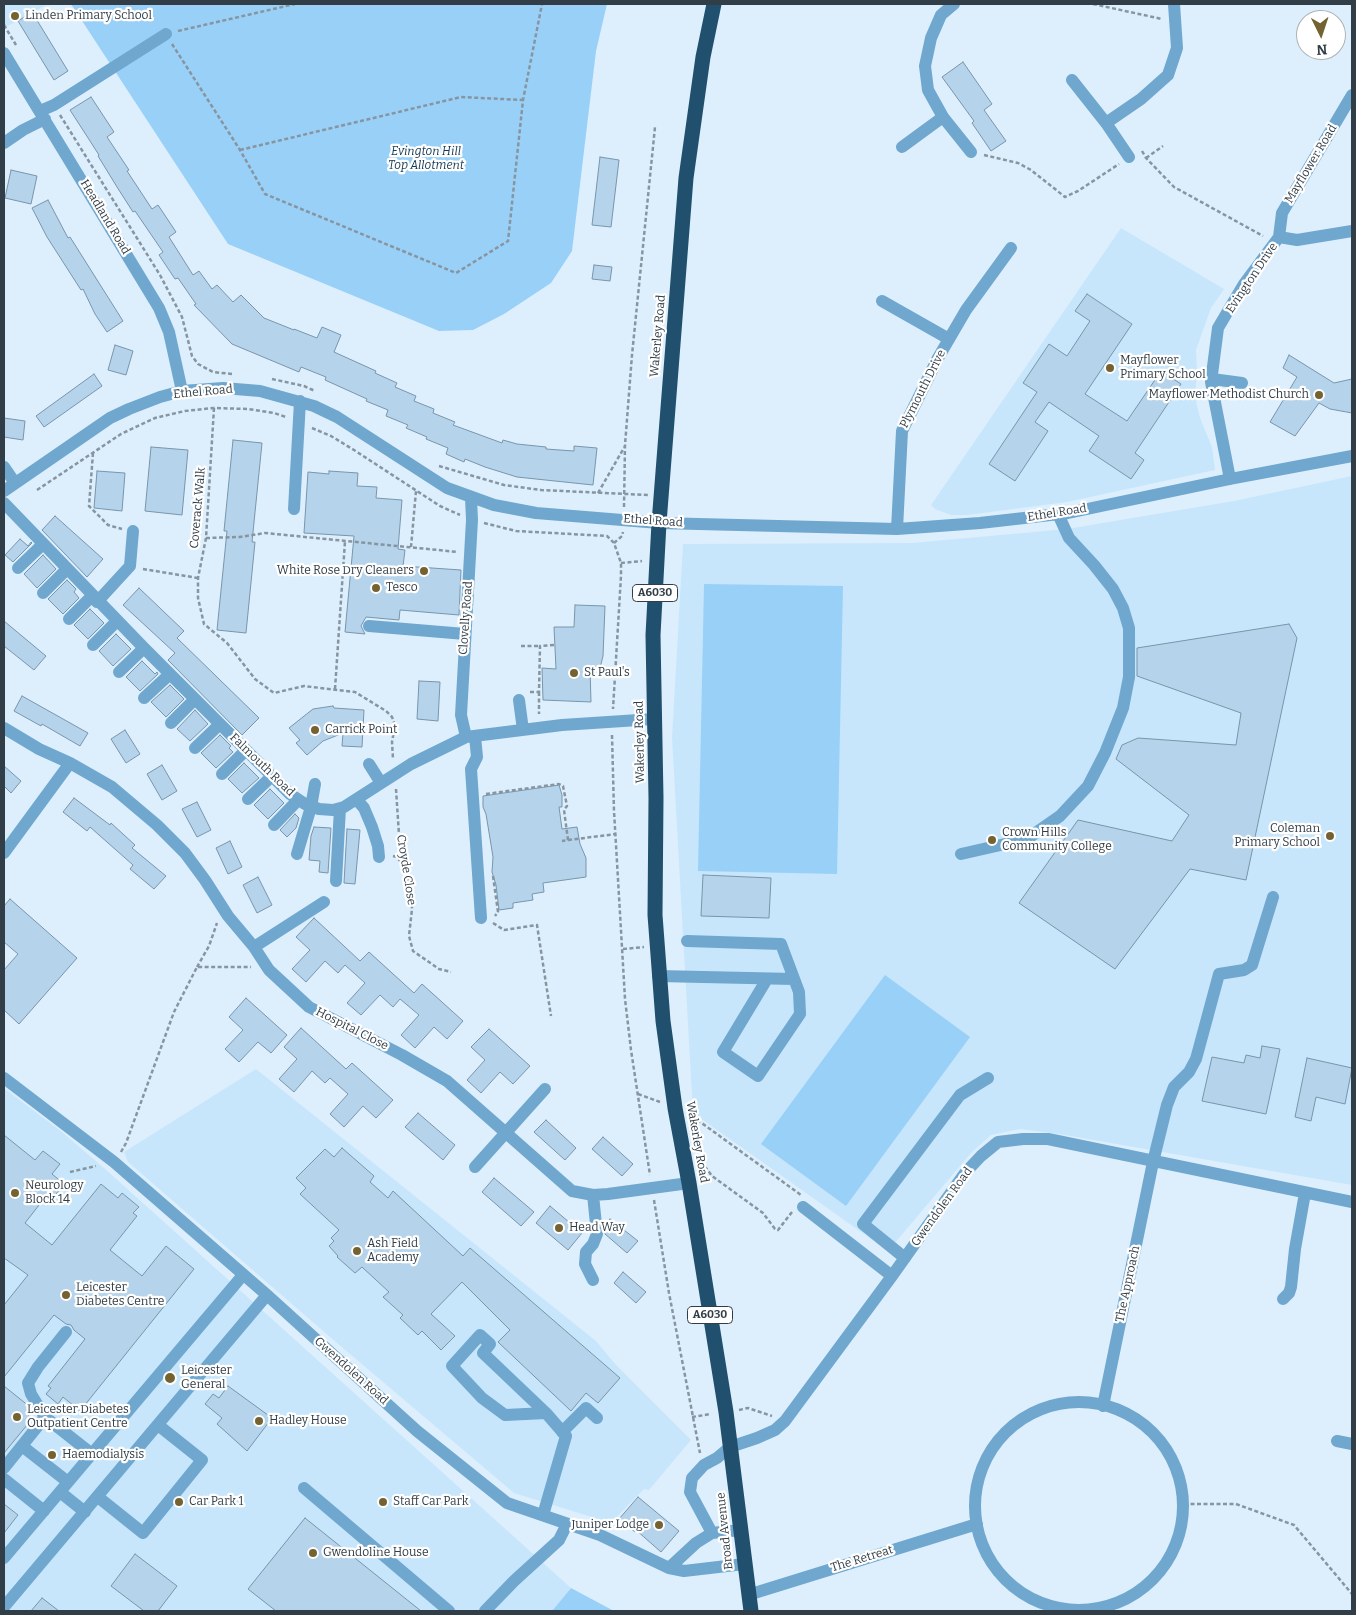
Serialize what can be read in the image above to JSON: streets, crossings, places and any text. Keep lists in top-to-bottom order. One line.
{"streets":{"highway":["Wakerley Road","A6030","Broad Avenue"],"street":["Mayflower Road","Headland Road","Evington Drive","Plymouth Drive","Ethel Road","Clovelly Road","Falmouth Road","Croyde Close","Hospital Close","Gwendolen Road","The Approach","The Retreat"],"path":["Coverack Walk"]},"crossings":[["Mayflower Road","Evington Drive"],["Headland Road","Ethel Road"],["Evington Drive","Ethel Road"],["Wakerley Road","Ethel Road"],["Wakerley Road","Falmouth Road"],["Wakerley Road","Hospital Close"],["Wakerley Road","Gwendolen Road"],["Wakerley Road","Broad Avenue"],["Plymouth Drive","Ethel Road"],["Ethel Road","Clovelly Road"],["Coverack Walk","Falmouth Road"],["Coverack Walk","Croyde Close"],["Clovelly Road","Falmouth Road"],["Falmouth Road","Croyde Close"],["Gwendolen Road","The Approach"],["Gwendolen Road","Broad Avenue"],["Broad Avenue","The Retreat"]],"parks":["Evington Hill Top Allotment"],"places":["Linden Primary School","Mayflower Primary School","Mayflower Methodist Church","White Rose Dry Cleaners","Tesco","St Paul's","Carrick Point","Coleman Primary School","Crown Hills Community College","Neurology Block 14","Head Way","Ash Field Academy","Leicester Diabetes Centre","Leicester General","Leicester Diabetes Outpatient Centre","Hadley House","Haemodialysis","Car Park 1","Staff Car Park","Juniper Lodge","Gwendoline House"],"north":"bottom"}
